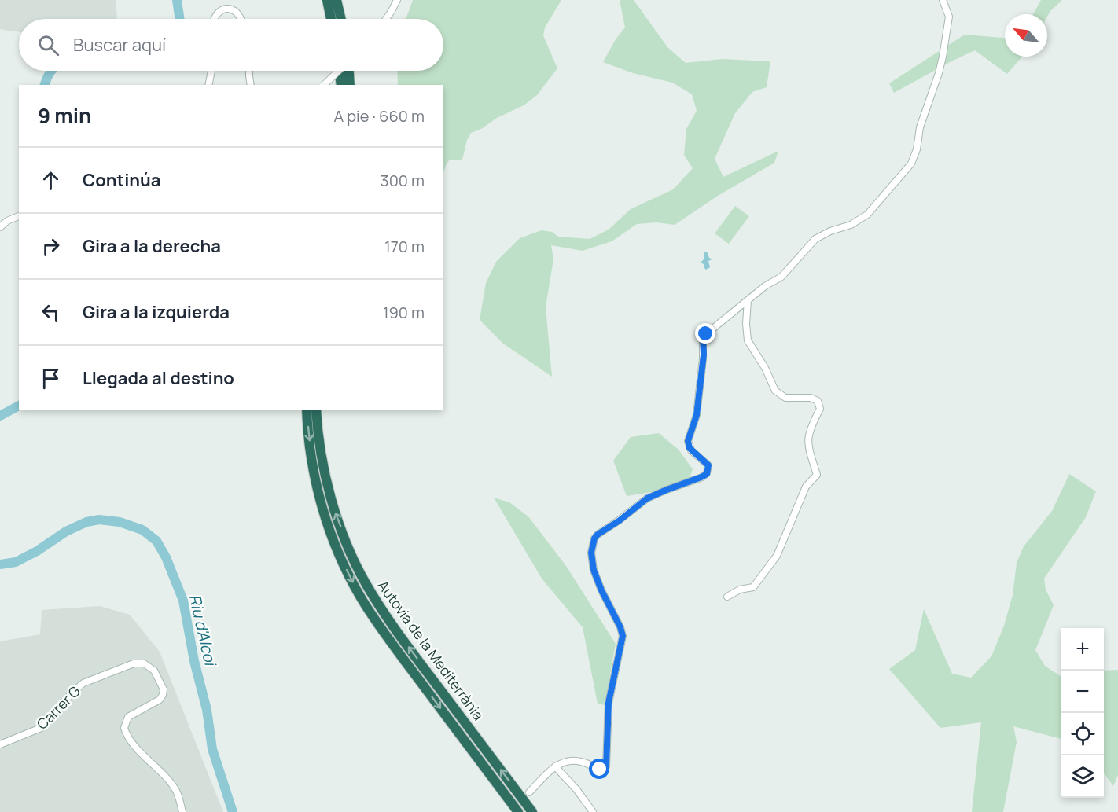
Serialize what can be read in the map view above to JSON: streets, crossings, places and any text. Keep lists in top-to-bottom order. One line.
{"streets":{"highway":["Autovia de la Mediterrània"],"street":["Carrer G"]},"water":["Riu d'Alcoi"],"north":"top left","page":{"search":"Buscar aquí","heading":["9 min","A pie · 660 m"],"list":[["Continúa","300 m"],["Gira a la derecha","170 m"],["Gira a la izquierda","190 m"],"Llegada al destino"],"map_buttons":["+","−"]}}
